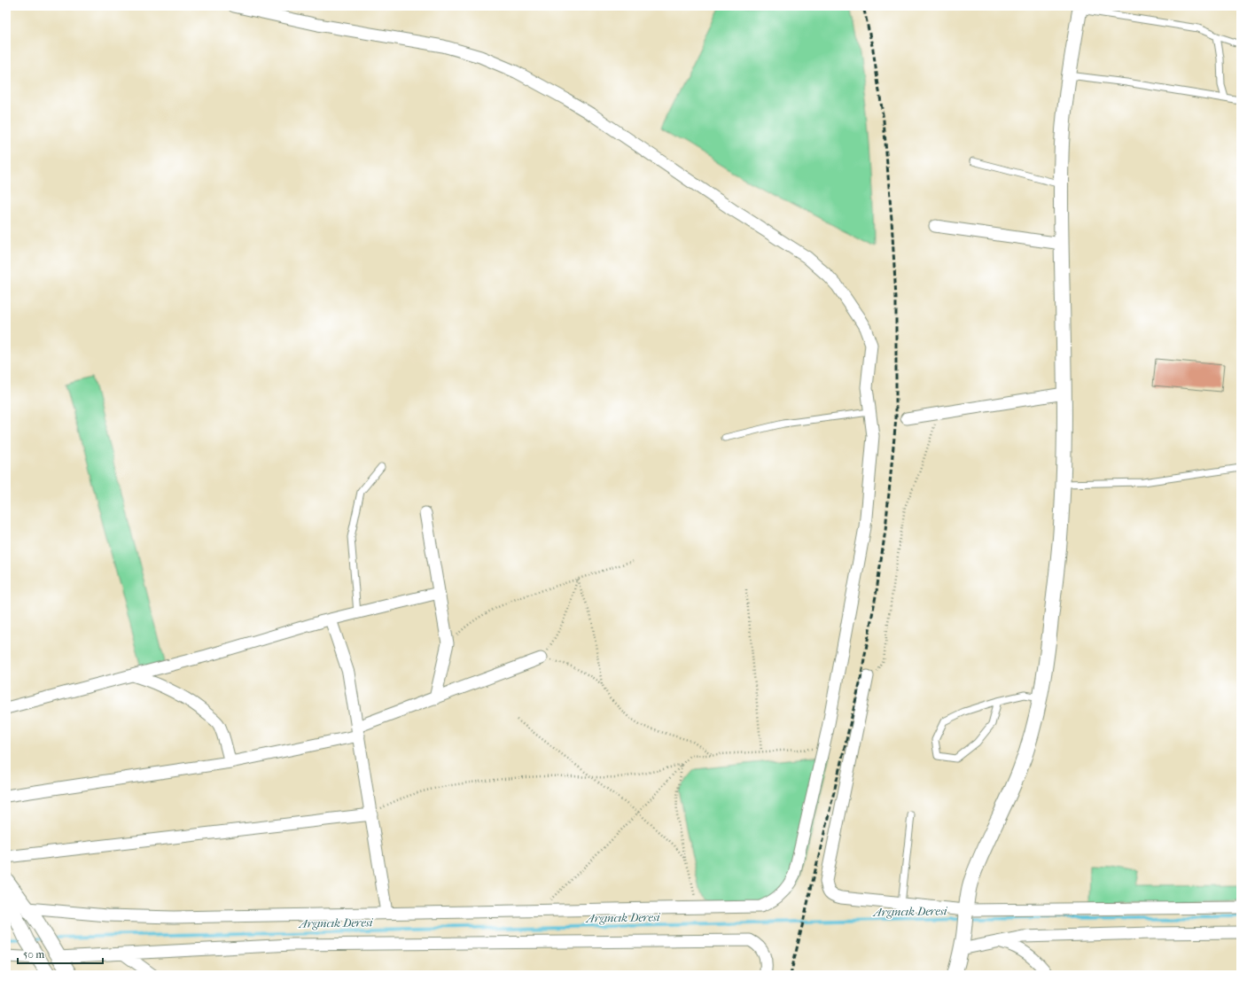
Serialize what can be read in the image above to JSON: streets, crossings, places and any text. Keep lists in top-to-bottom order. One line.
{"water":["Argıncık Deresi"],"scale_bar":"50 m"}
